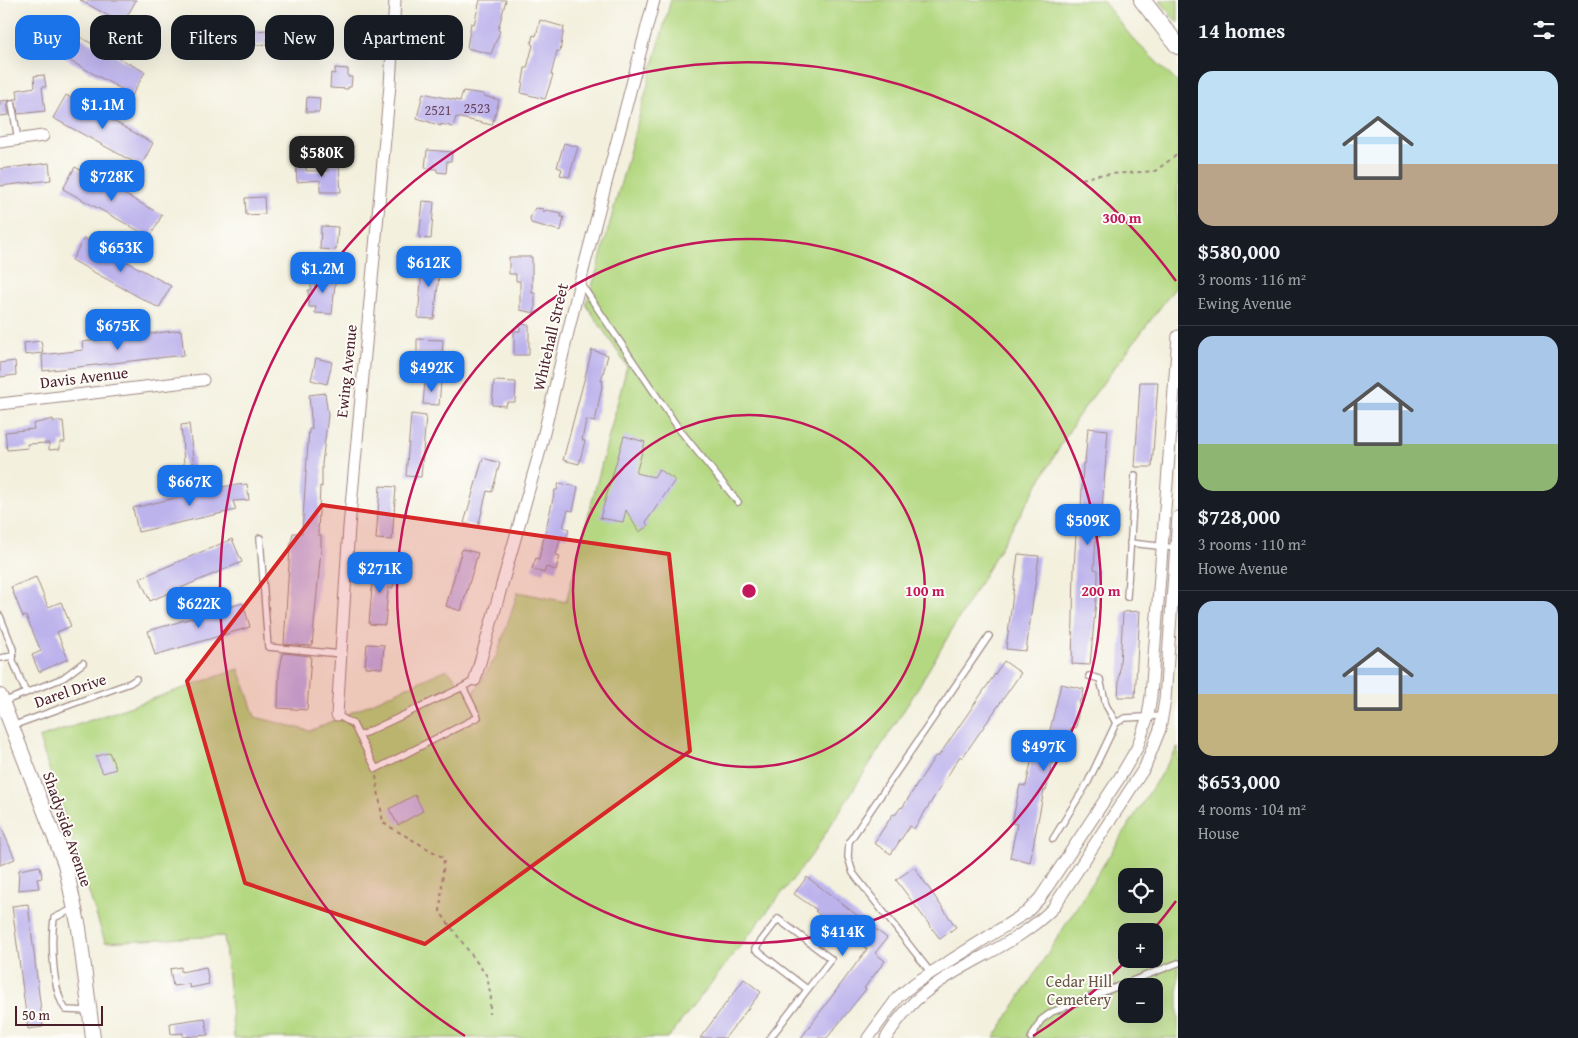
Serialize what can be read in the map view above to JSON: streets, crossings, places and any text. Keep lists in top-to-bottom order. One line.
{"streets":{"street":["Whitehall Street","Ewing Avenue","Davis Avenue","Shadyside Avenue"],"lane":["Darel Drive"]},"crossings":[["Darel Drive","Shadyside Avenue"]],"parks":["Cedar Hill Cemetery"],"house_numbers":["2523","2521"],"scale_bar":"50 m","page":{"heading":"14 homes","chip":["Buy","Rent","Filters","New","Apartment"],"list":[{"name":"$580,000","note":"3 rooms · 116 m² · Ewing Avenue"},{"name":"$728,000","note":"3 rooms · 110 m² · Howe Avenue"},{"name":"$653,000","note":"4 rooms · 104 m² · House"}],"price":["$1.1M","$580K","$728K","$653K","$612K","$1.2M","$675K","$492K","$667K","$509K","$271K","$622K","$497K","$414K"],"map_buttons":["+","−"],"scale":"50 m"},"rings":["300 m","100 m","200 m"]}
